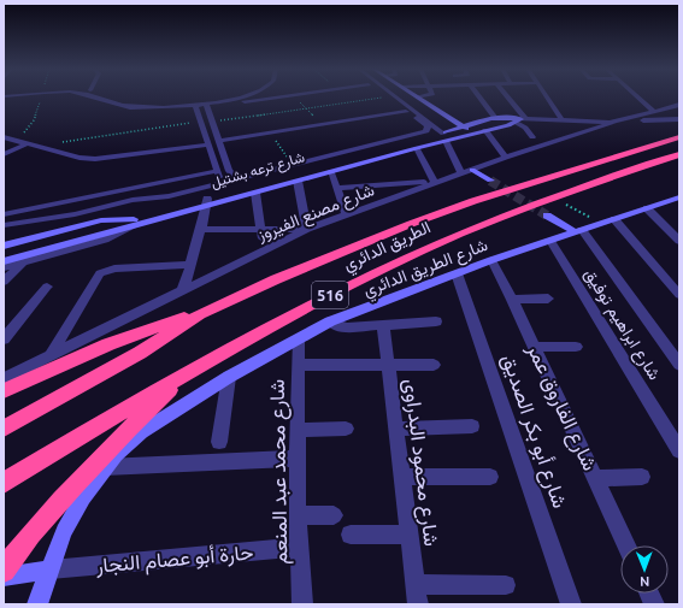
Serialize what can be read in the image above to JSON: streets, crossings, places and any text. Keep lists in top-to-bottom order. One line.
{"streets":{"highway":["الطريق الدائري","516"],"street":["شارع ترعه بشتيل","شارع مصنع الفيروز","شارع الطريق الدائري","شارع ابراهيم توفيق","شارع الفاروق عمر","شارع أبو بكر الصديق","شارع محمود البدراوى","شارع محمد عبد المنعم","حارة أبو عصام النجار"]},"crossings":[["شارع ترعه بشتيل","شارع مصنع الفيروز"],["شارع الطريق الدائري","شارع ابراهيم توفيق"],["شارع الطريق الدائري","شارع الفاروق عمر"],["شارع الطريق الدائري","شارع أبو بكر الصديق"],["شارع الطريق الدائري","شارع محمد عبد المنعم"],["شارع الطريق الدائري","حارة أبو عصام النجار"],["شارع محمد عبد المنعم","حارة أبو عصام النجار"]],"north":"bottom"}
